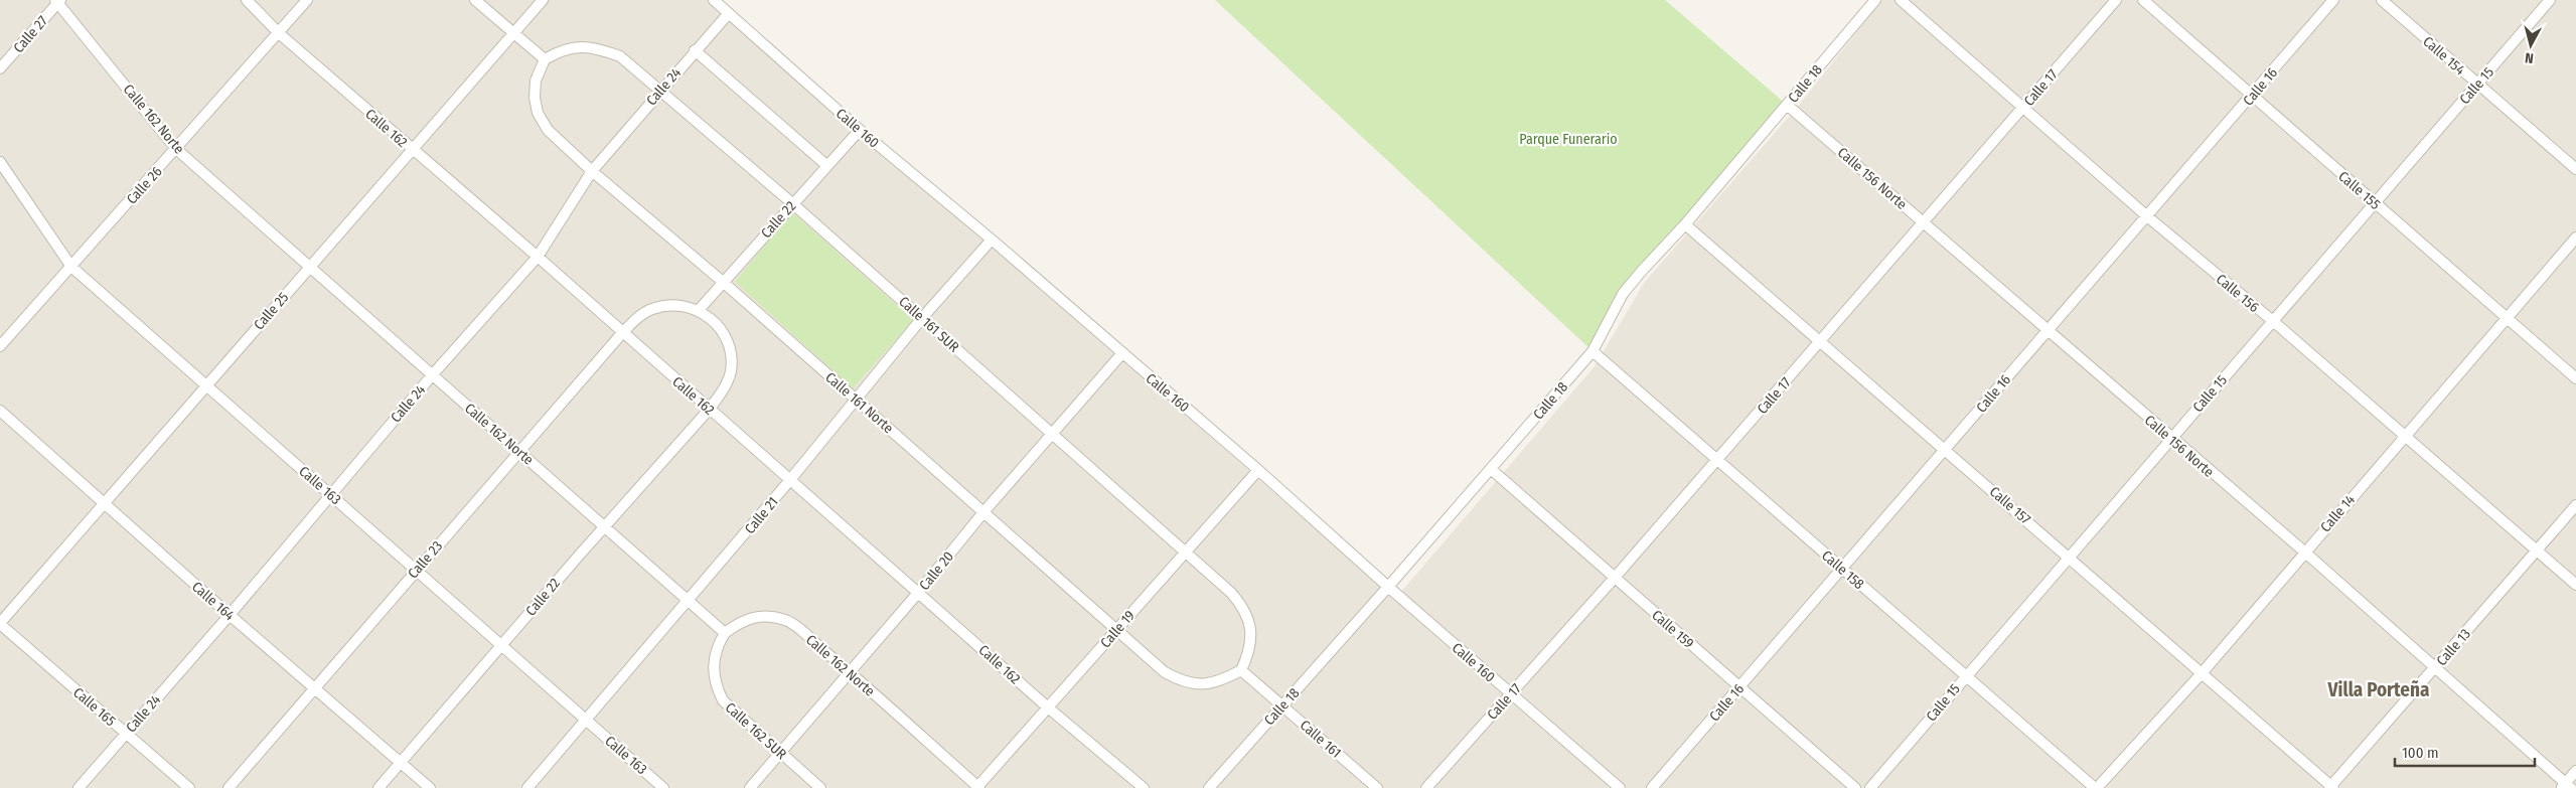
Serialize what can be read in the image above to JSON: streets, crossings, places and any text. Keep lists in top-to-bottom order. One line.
{"streets":{"street":["Calle 27","Calle 154","Calle 18","Calle 15","Calle 24","Calle 16","Calle 17","Calle 162 Norte","Calle 162","Calle 160","Calle 156 Norte","Calle 26","Calle 155","Calle 22","Calle 156","Calle 25","Calle 161 SUR","Calle 161 Norte","Calle 163","Calle 157","Calle 14","Calle 21","Calle 23","Calle 158","Calle 20","Calle 164","Calle 19","Calle 159","Calle 13","Calle 165","Calle 162 SUR","Calle 161"]},"crossings":[["Calle 27","Calle 162 Norte"],["Calle 154","Calle 15"],["Calle 18","Calle 160"],["Calle 18","Calle 156 Norte"],["Calle 18","Calle 157"],["Calle 18","Calle 158"],["Calle 18","Calle 159"],["Calle 18","Calle 161"],["Calle 15","Calle 156 Norte"],["Calle 15","Calle 155"],["Calle 15","Calle 156"],["Calle 15","Calle 157"],["Calle 15","Calle 158"],["Calle 24","Calle 162 Norte"],["Calle 24","Calle 162"],["Calle 24","Calle 160"],["Calle 24","Calle 161 SUR"],["Calle 24","Calle 161 Norte"],["Calle 24","Calle 163"],["Calle 24","Calle 164"],["Calle 24","Calle 165"],["Calle 16","Calle 156 Norte"],["Calle 16","Calle 155"],["Calle 16","Calle 156"],["Calle 16","Calle 157"],["Calle 16","Calle 158"],["Calle 16","Calle 159"],["Calle 17","Calle 160"],["Calle 17","Calle 156 Norte"],["Calle 17","Calle 156"],["Calle 17","Calle 157"],["Calle 17","Calle 158"],["Calle 17","Calle 159"],["Calle 162 Norte","Calle 26"],["Calle 162 Norte","Calle 22"],["Calle 162 Norte","Calle 25"],["Calle 162 Norte","Calle 21"],["Calle 162 Norte","Calle 23"],["Calle 162 Norte","Calle 20"],["Calle 162 Norte","Calle 19"],["Calle 162 Norte","Calle 162 SUR"],["Calle 162","Calle 26"],["Calle 162","Calle 22"],["Calle 162","Calle 25"],["Calle 162","Calle 21"],["Calle 162","Calle 23"],["Calle 162","Calle 20"],["Calle 162","Calle 19"],["Calle 160","Calle 22"],["Calle 160","Calle 21"],["Calle 160","Calle 20"],["Calle 160","Calle 19"],["Calle 156 Norte","Calle 14"],["Calle 156 Norte","Calle 13"],["Calle 26","Calle 163"],["Calle 155","Calle 14"],["Calle 22","Calle 161 SUR"],["Calle 22","Calle 161 Norte"],["Calle 22","Calle 163"],["Calle 22","Calle 23"],["Calle 22","Calle 164"],["Calle 156","Calle 14"],["Calle 156","Calle 13"],["Calle 25","Calle 163"],["Calle 25","Calle 164"],["Calle 25","Calle 165"],["Calle 161 SUR","Calle 161 Norte"],["Calle 161 SUR","Calle 21"],["Calle 161 SUR","Calle 20"],["Calle 161 SUR","Calle 19"],["Calle 161 SUR","Calle 161"],["Calle 161 Norte","Calle 21"],["Calle 161 Norte","Calle 20"],["Calle 161 Norte","Calle 19"],["Calle 161 Norte","Calle 161"],["Calle 163","Calle 21"],["Calle 163","Calle 23"],["Calle 157","Calle 14"],["Calle 157","Calle 13"],["Calle 14","Calle 158"],["Calle 23","Calle 164"],["Calle 20","Calle 162 SUR"],["Calle 19","Calle 161"]],"districts":["Villa Porteña"],"parks":["Parque Funerario"],"scale_bar":"100 m","north":"bottom"}
